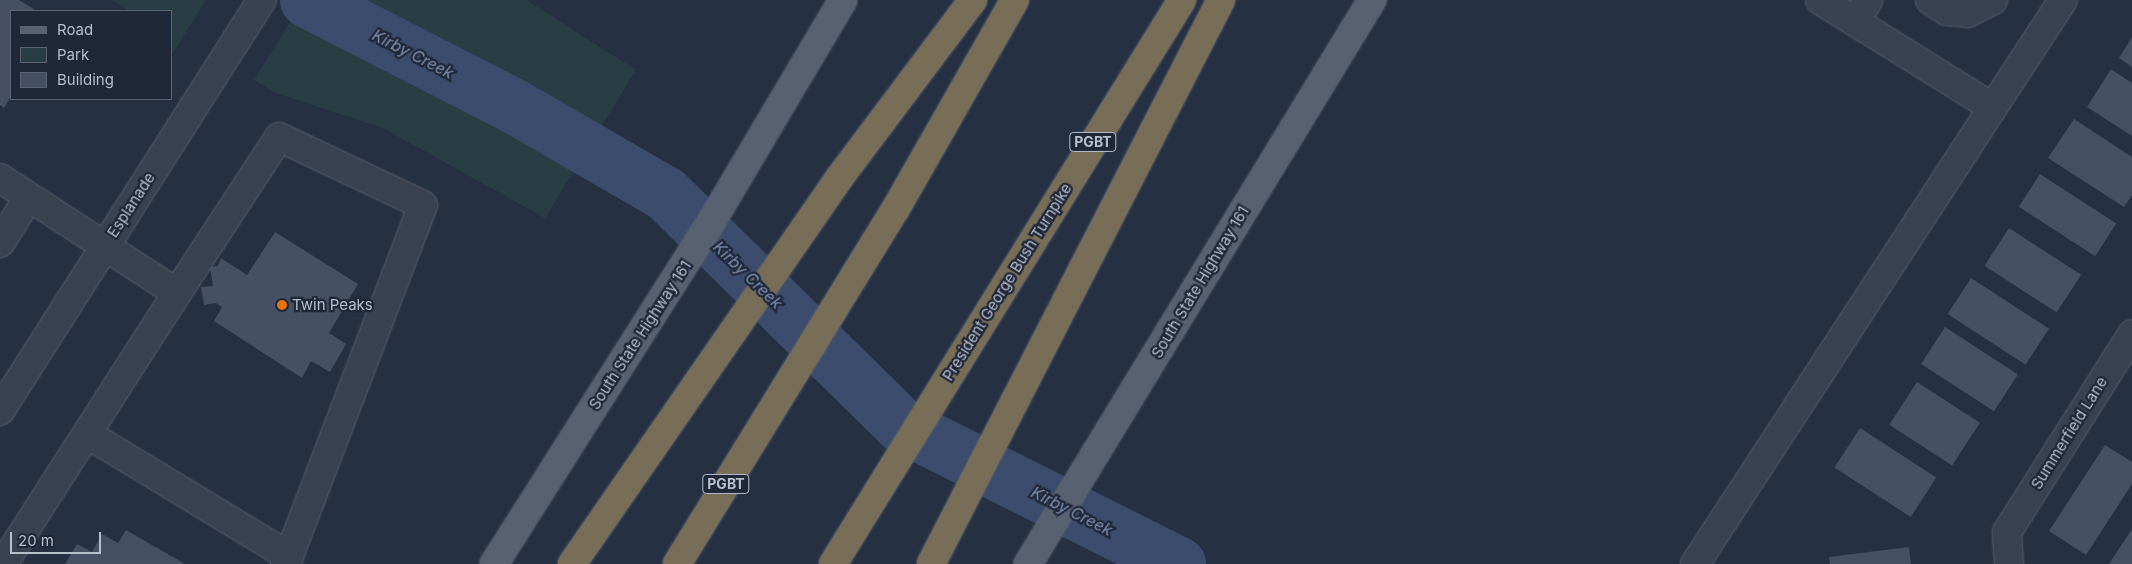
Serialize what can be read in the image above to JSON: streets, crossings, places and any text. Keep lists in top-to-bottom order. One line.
{"streets":{"highway":["PGBT","President George Bush Turnpike"],"main road":["South State Highway 161"],"street":["Esplanade","Summerfield Lane"]},"water":["Kirby Creek"],"places":["Twin Peaks"],"legend":["Road","Park","Building"],"scale_bar":"20 m"}
